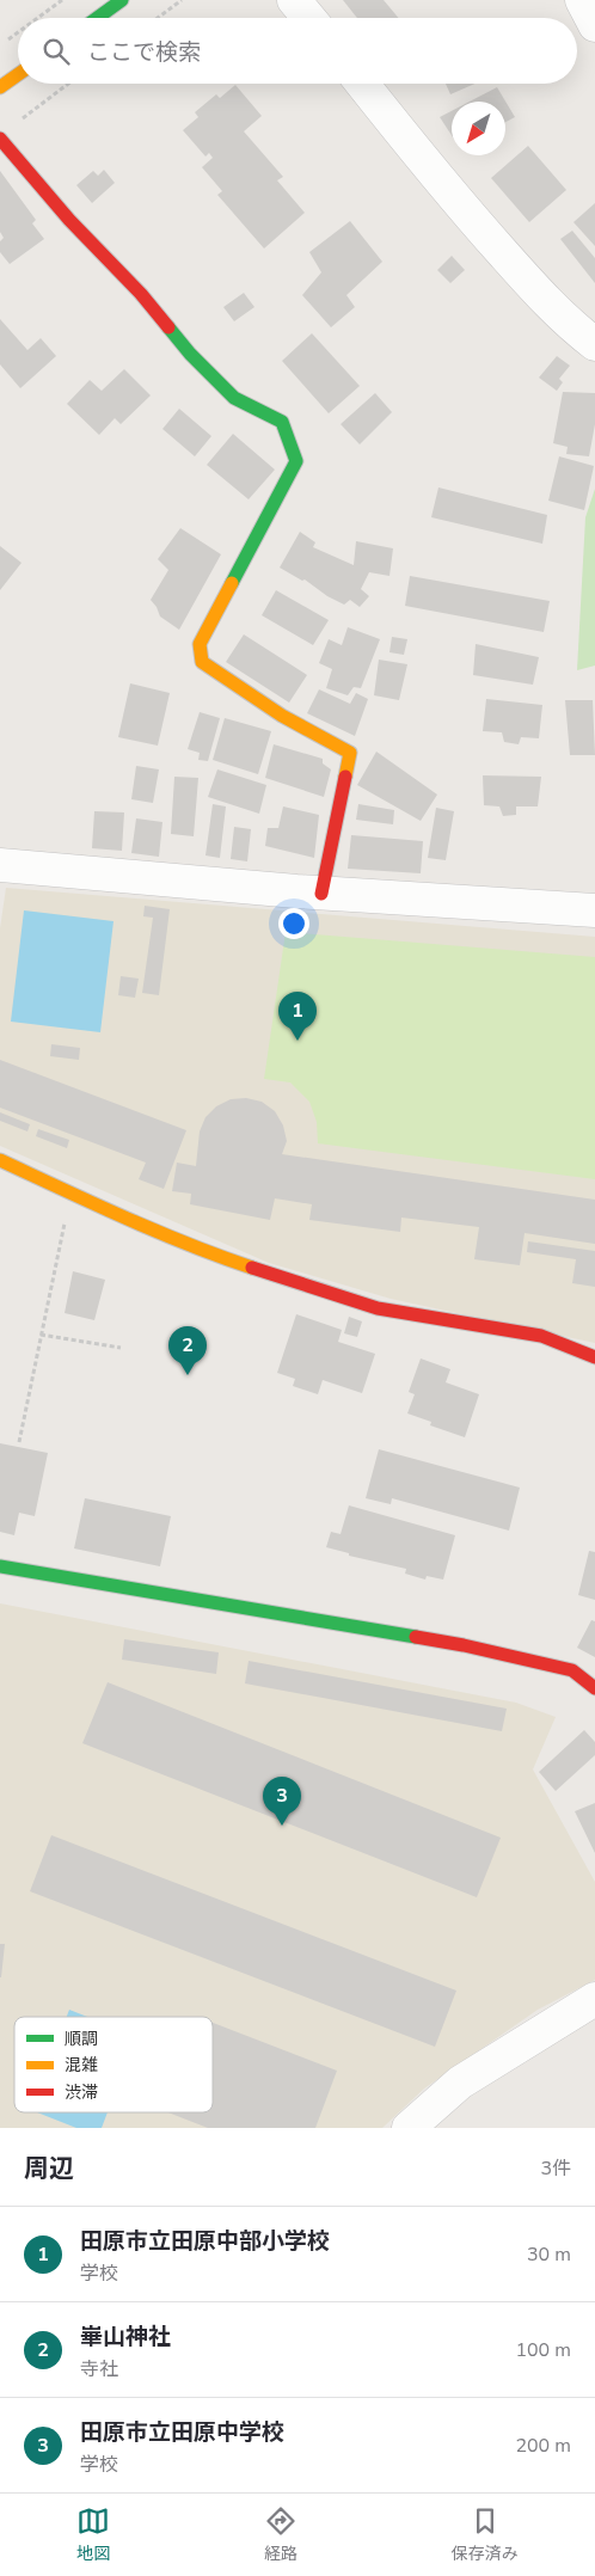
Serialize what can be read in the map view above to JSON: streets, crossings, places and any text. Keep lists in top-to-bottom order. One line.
{"legend":["順調","混雑","渋滞"],"north":"bottom left","page":{"search":"ここで検索","pins":["1","2","3"],"heading":["周辺","3件"],"list":[{"mark":"1","name":"田原市立田原中部小学校","note":"学校","value":"30 m"},{"mark":"2","name":"崋山神社","note":"寺社","value":"100 m"},{"mark":"3","name":"田原市立田原中学校","note":"学校","value":"200 m"}],"nav":["地図","経路","保存済み"]}}
